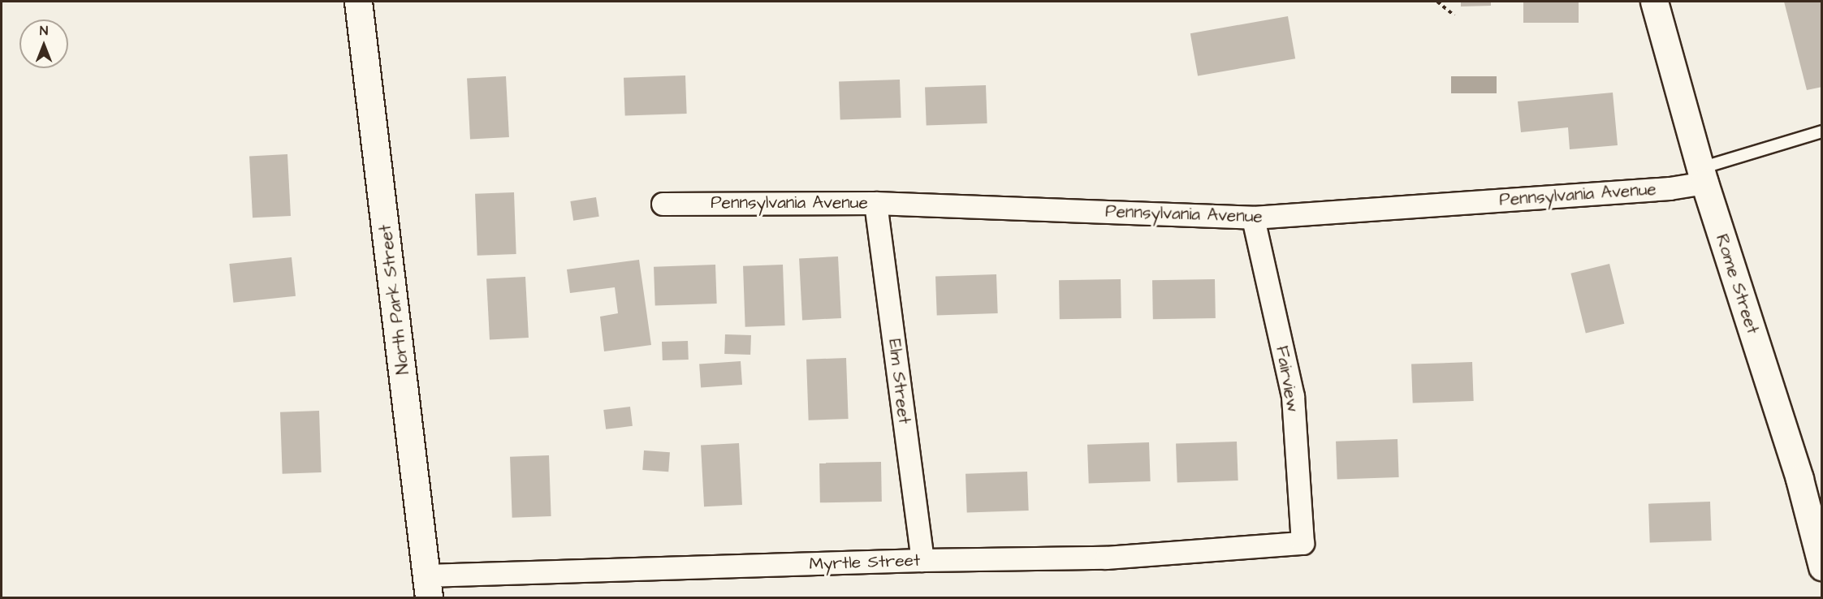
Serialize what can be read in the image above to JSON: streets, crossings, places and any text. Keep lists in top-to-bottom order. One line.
{"streets":{"main road":["Rome Street","North Park Street"],"street":["Pennsylvania Avenue","Fairview","Elm Street","Myrtle Street"]},"crossings":[["Pennsylvania Avenue","Rome Street"],["Pennsylvania Avenue","Fairview"],["Pennsylvania Avenue","Elm Street"],["North Park Street","Myrtle Street"],["Fairview","Myrtle Street"],["Elm Street","Myrtle Street"]],"north":"top"}
